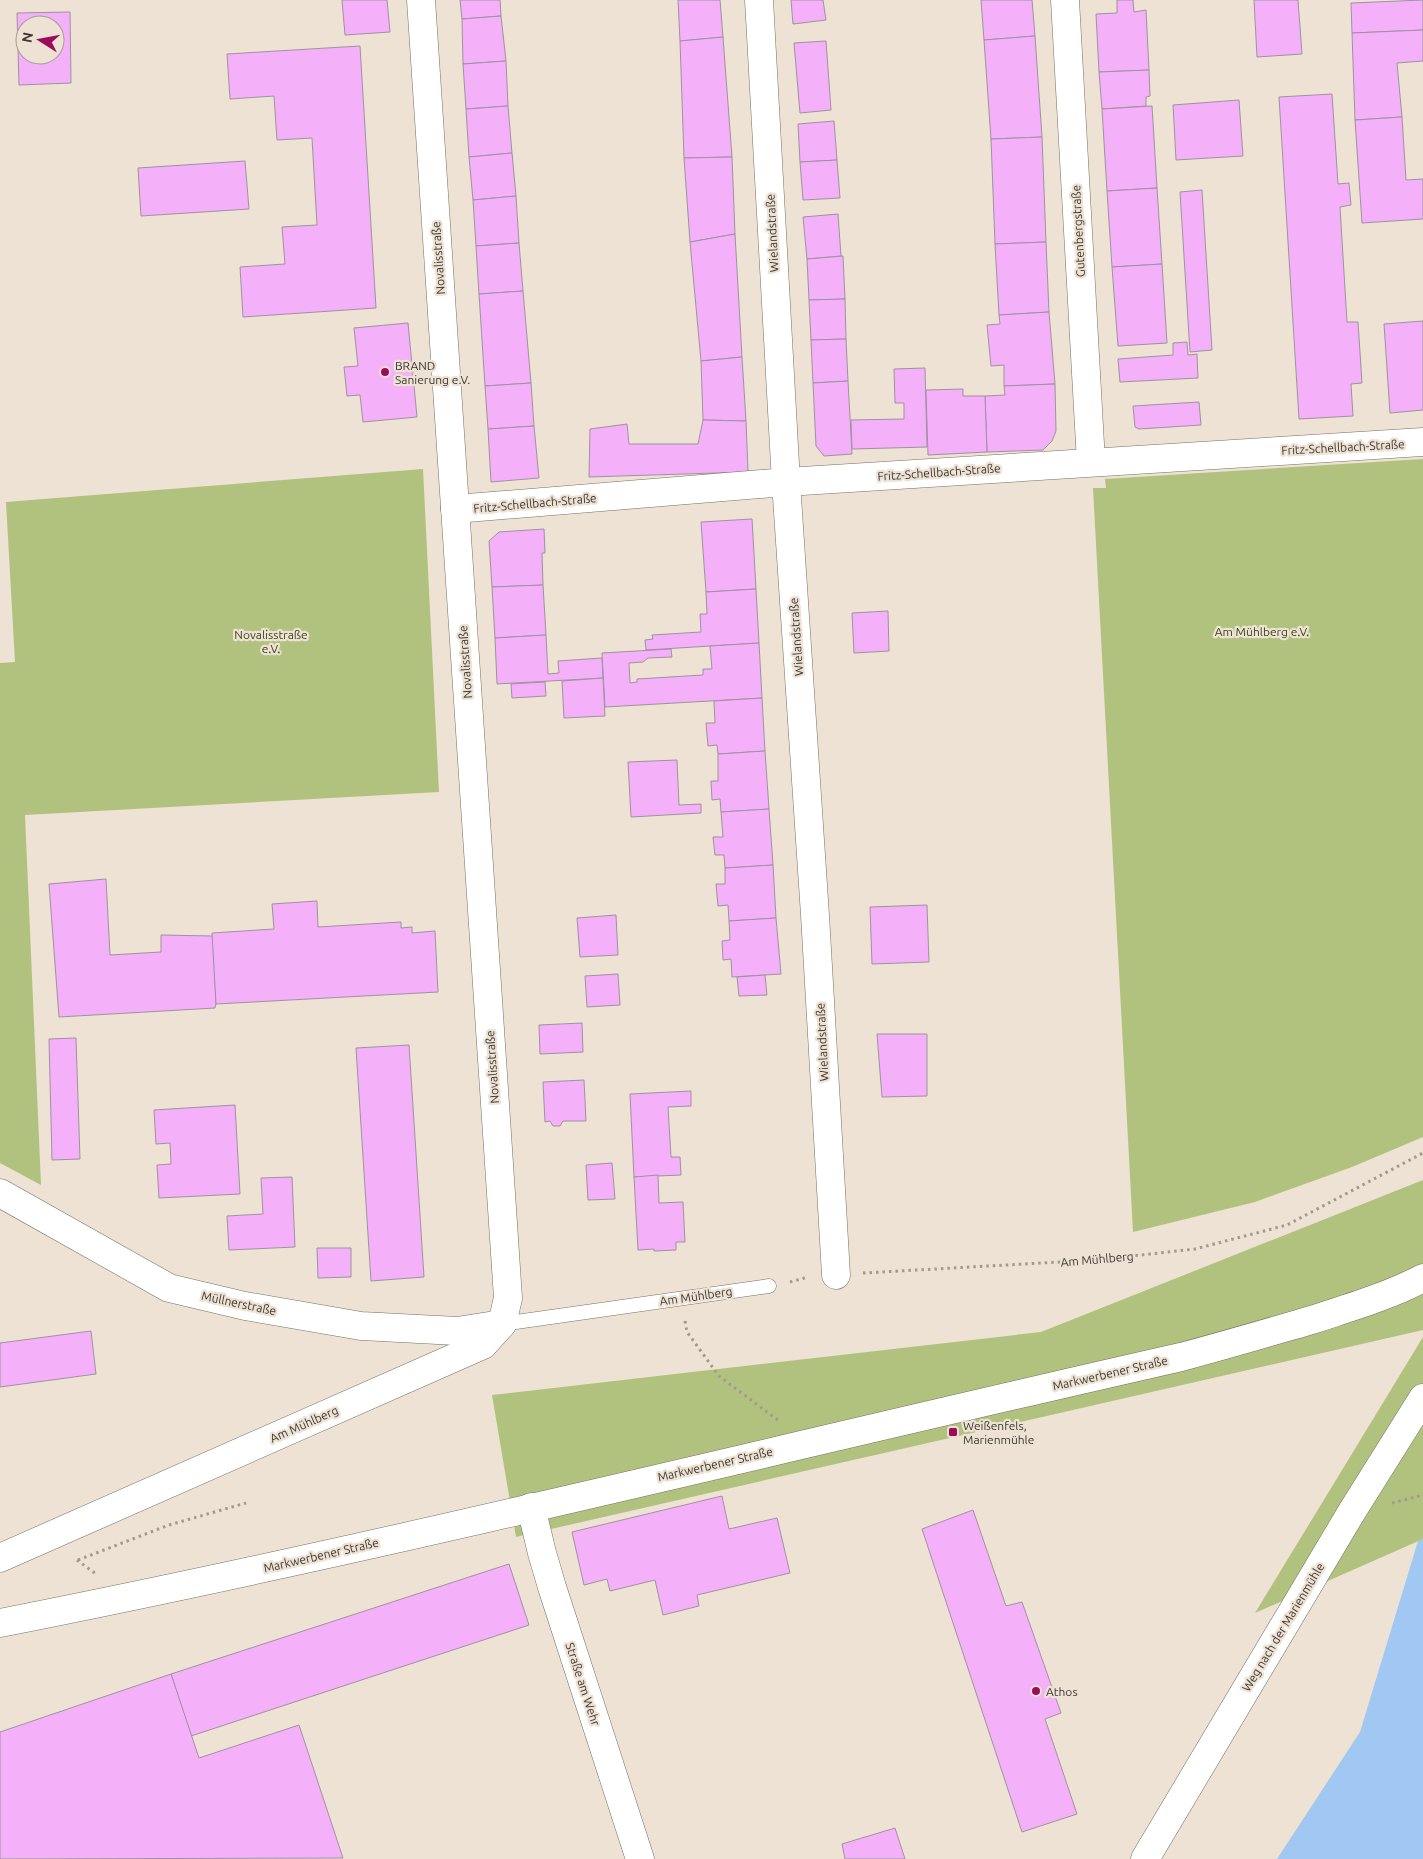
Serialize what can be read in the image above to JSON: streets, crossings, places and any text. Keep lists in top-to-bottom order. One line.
{"streets":{"street":["Gutenbergstraße","Wielandstraße","Novalisstraße","Fritz-Schellbach-Straße","Am Mühlberg","Müllnerstraße","Markwerbener Straße","Weg nach der Marienmühle","Straße am Wehr"]},"crossings":[["Gutenbergstraße","Fritz-Schellbach-Straße"],["Wielandstraße","Fritz-Schellbach-Straße"],["Wielandstraße","Am Mühlberg"],["Novalisstraße","Fritz-Schellbach-Straße"],["Novalisstraße","Am Mühlberg"],["Novalisstraße","Müllnerstraße"],["Am Mühlberg","Müllnerstraße"],["Markwerbener Straße","Straße am Wehr"]],"parks":["Am Mühlberg e.V.","Novalisstraße e.V."],"places":{"other":["BRAND Sanierung e.V.","Athos"],"transit":["Weißenfels, Marienmühle"]},"north":"left"}
